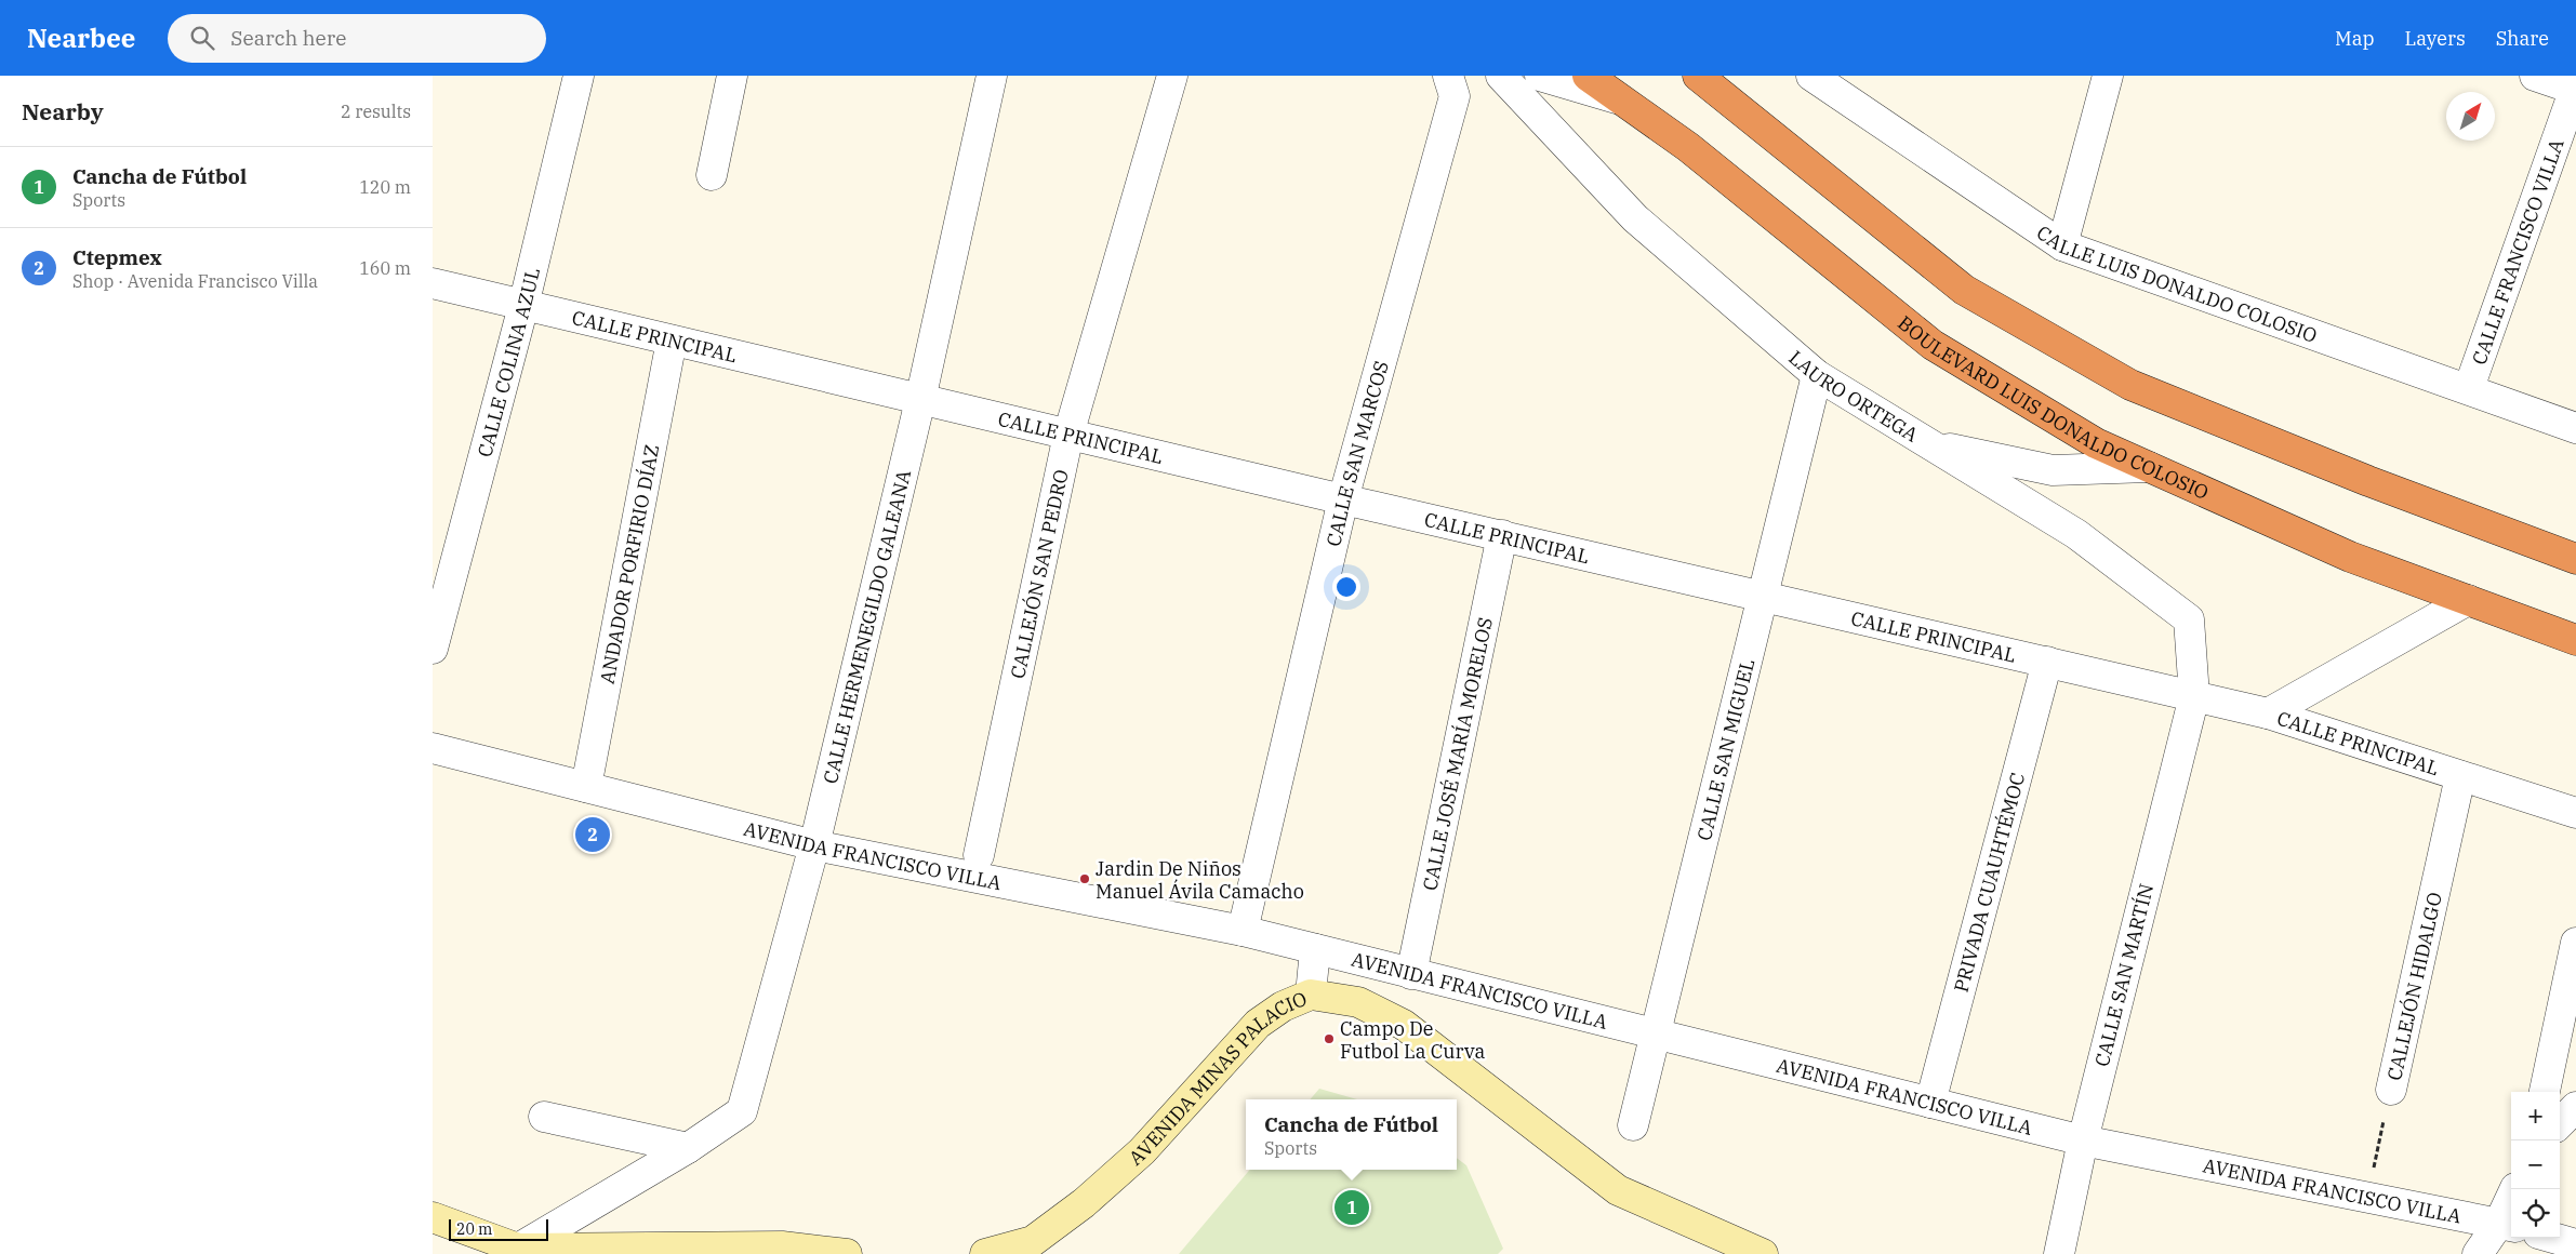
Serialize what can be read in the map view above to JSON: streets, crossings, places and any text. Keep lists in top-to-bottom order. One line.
{"streets":{"highway":["BOULEVARD LUIS DONALDO COLOSIO"],"main road":["AVENIDA MINAS PALACIO"],"street":["CALLE FRANCISCO VILLA","CALLE LUIS DONALDO COLOSIO","CALLE PRINCIPAL","CALLE COLINA AZUL","LAURO ORTEGA","CALLE SAN MARCOS","ANDADOR PORFIRIO DÍAZ","CALLEJÓN SAN PEDRO","CALLE HERMENEGILDO GALEANA","CALLE SAN MIGUEL","CALLE JOSÉ MARÍA MORELOS","AVENIDA FRANCISCO VILLA","PRIVADA CUAUHTÉMOC","CALLE SAN MARTÍN","CALLEJÓN HIDALGO"]},"crossings":[["CALLE FRANCISCO VILLA","CALLE LUIS DONALDO COLOSIO"],["CALLE PRINCIPAL","CALLE COLINA AZUL"],["CALLE PRINCIPAL","LAURO ORTEGA"],["CALLE PRINCIPAL","CALLE SAN MARCOS"],["CALLE PRINCIPAL","ANDADOR PORFIRIO DÍAZ"],["CALLE PRINCIPAL","CALLEJÓN SAN PEDRO"],["CALLE PRINCIPAL","CALLE HERMENEGILDO GALEANA"],["CALLE PRINCIPAL","CALLE SAN MIGUEL"],["CALLE PRINCIPAL","CALLE JOSÉ MARÍA MORELOS"],["CALLE PRINCIPAL","PRIVADA CUAUHTÉMOC"],["CALLE PRINCIPAL","CALLE SAN MARTÍN"],["CALLE PRINCIPAL","CALLEJÓN HIDALGO"],["LAURO ORTEGA","CALLE SAN MIGUEL"],["LAURO ORTEGA","CALLE SAN MARTÍN"],["CALLE SAN MARCOS","AVENIDA FRANCISCO VILLA"],["ANDADOR PORFIRIO DÍAZ","AVENIDA FRANCISCO VILLA"],["CALLE HERMENEGILDO GALEANA","AVENIDA FRANCISCO VILLA"],["CALLE SAN MIGUEL","AVENIDA FRANCISCO VILLA"],["CALLE JOSÉ MARÍA MORELOS","AVENIDA FRANCISCO VILLA"],["AVENIDA FRANCISCO VILLA","PRIVADA CUAUHTÉMOC"],["AVENIDA FRANCISCO VILLA","CALLE SAN MARTÍN"],["AVENIDA FRANCISCO VILLA","CALLEJÓN HIDALGO"]],"places":["Jardin De Niños Manuel Ávila Camacho","Campo De Futbol La Curva"],"scale_bar":"20 m","north":"top right","page":{"header":"Nearbee","search":"Search here","nav":["Map","Layers","Share"],"heading":["Nearby","2 results"],"list":[{"mark":"1","name":"Cancha de Fútbol","note":"Sports","value":"120 m"},{"mark":"2","name":"Ctepmex","note":"Shop · Avenida Francisco Villa","value":"160 m"}],"pins":["2","1"],"map_buttons":["+","−"],"popup":["Cancha de Fútbol","Sports"],"scale":"20 m"}}
